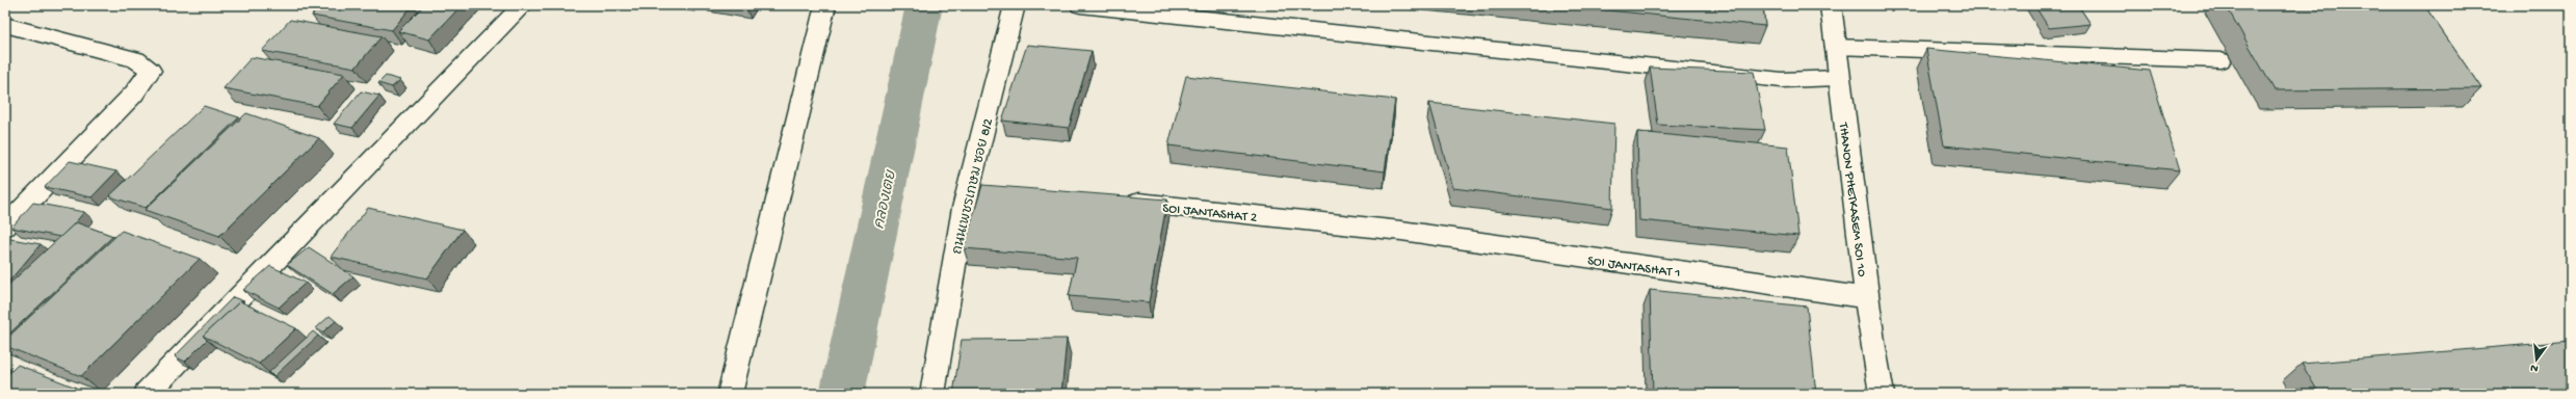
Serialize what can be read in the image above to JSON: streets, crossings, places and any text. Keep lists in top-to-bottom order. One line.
{"streets":{"street":["ถนนเพชรเกษม ซอย 8/2","THANON PHETKASEM SOI 10","SOI JANTASHAT 2","SOI JANTASHAT 1"]},"crossings":[["THANON PHETKASEM SOI 10","SOI JANTASHAT 1"],["SOI JANTASHAT 2","SOI JANTASHAT 1"]],"water":["คลองเตย"],"north":"bottom"}
